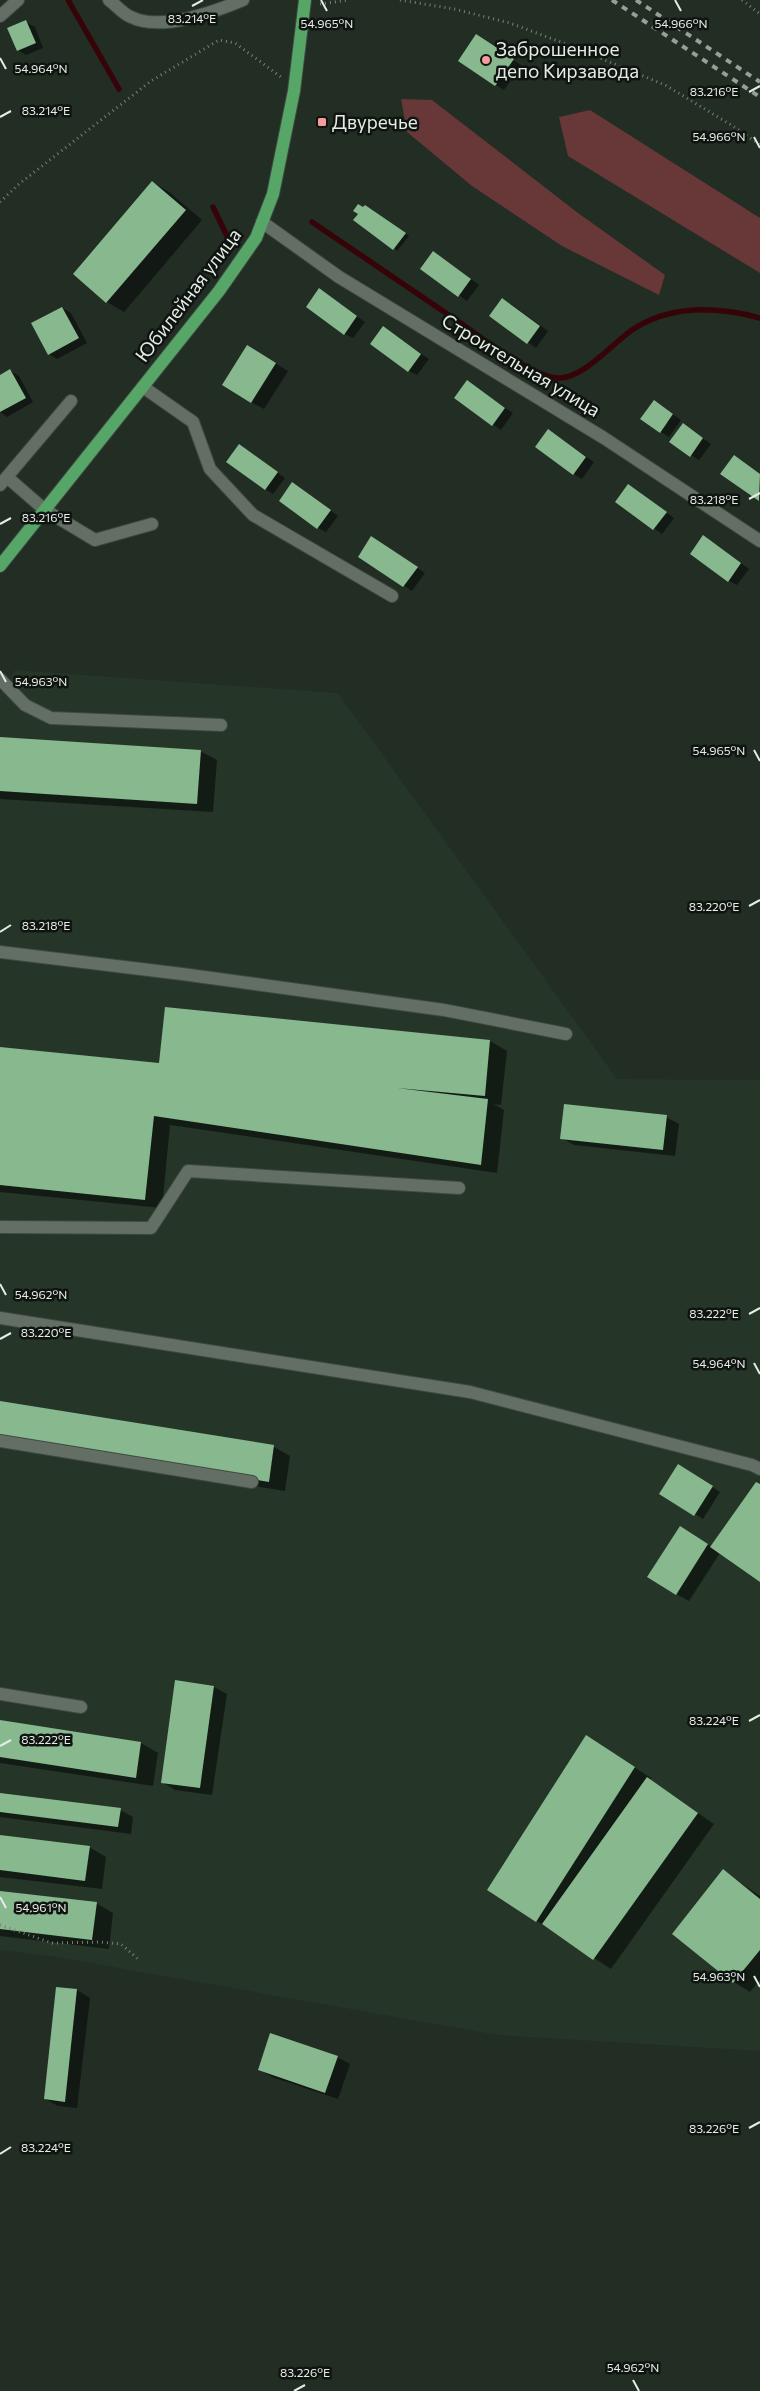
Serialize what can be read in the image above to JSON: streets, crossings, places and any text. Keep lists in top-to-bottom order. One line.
{"streets":{"main road":["Юбилейная улица"],"street":["Строительная улица"]},"crossings":[["Юбилейная улица","Строительная улица"]],"places":{"other":["Заброшенное депо Кирзавода"],"transit":["Двуречье"]},"coordinates":["83.214°E","54.965°N","54.966°N","54.964°N","83.216°E","83.218°E","54.963°N","83.220°E","54.962°N","83.222°E","83.224°E","54.961°N","83.226°E"]}
